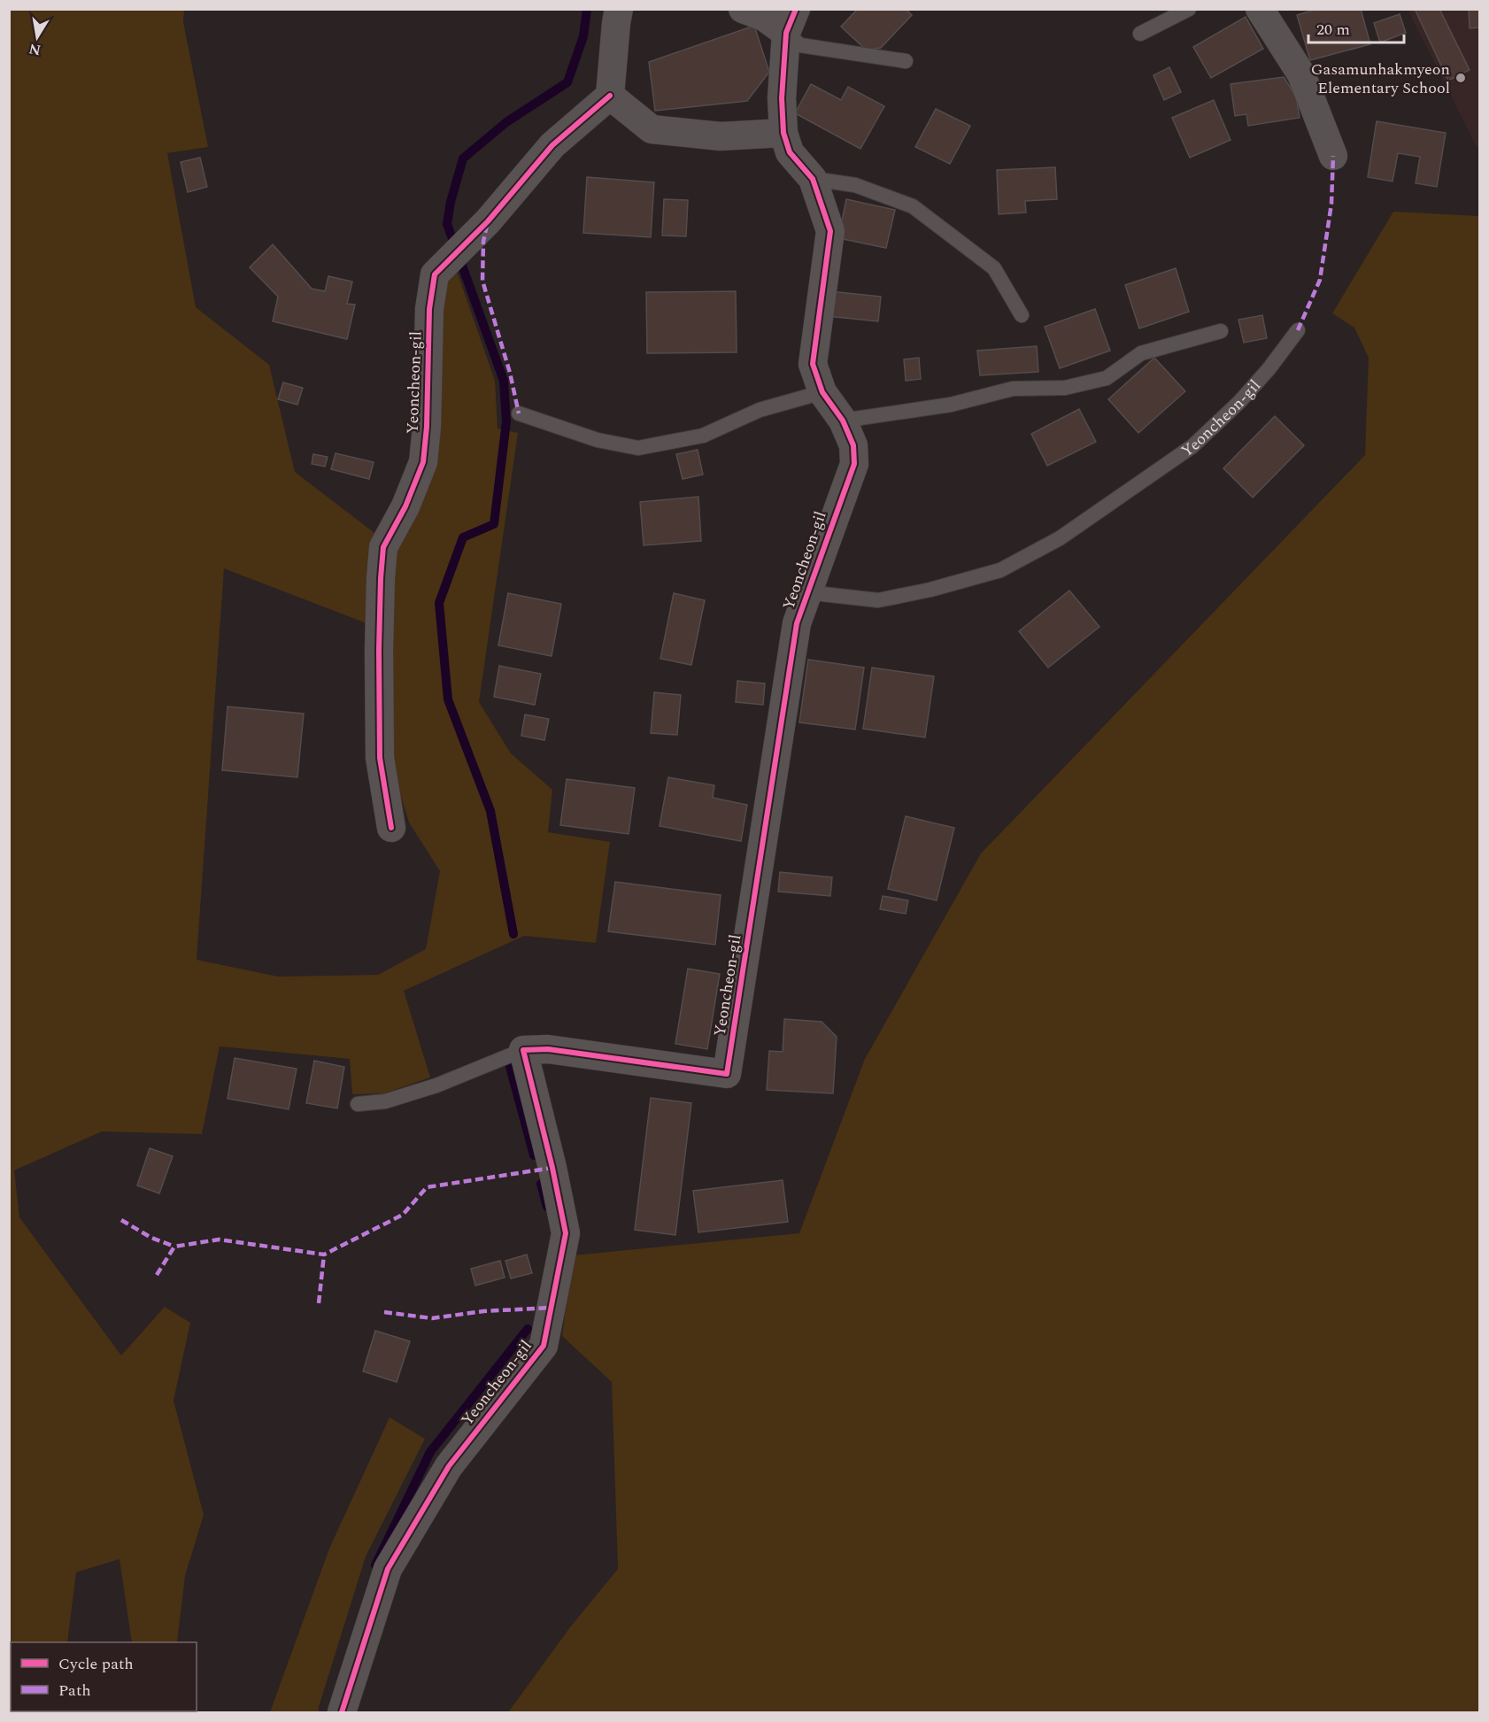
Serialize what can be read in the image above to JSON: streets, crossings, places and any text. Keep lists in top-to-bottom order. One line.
{"streets":{"street":["Yeoncheon-gil"]},"places":["Gasamunhakmyeon Elementary School"],"legend":["Cycle path","Path"],"scale_bar":"20 m","north":"bottom"}
